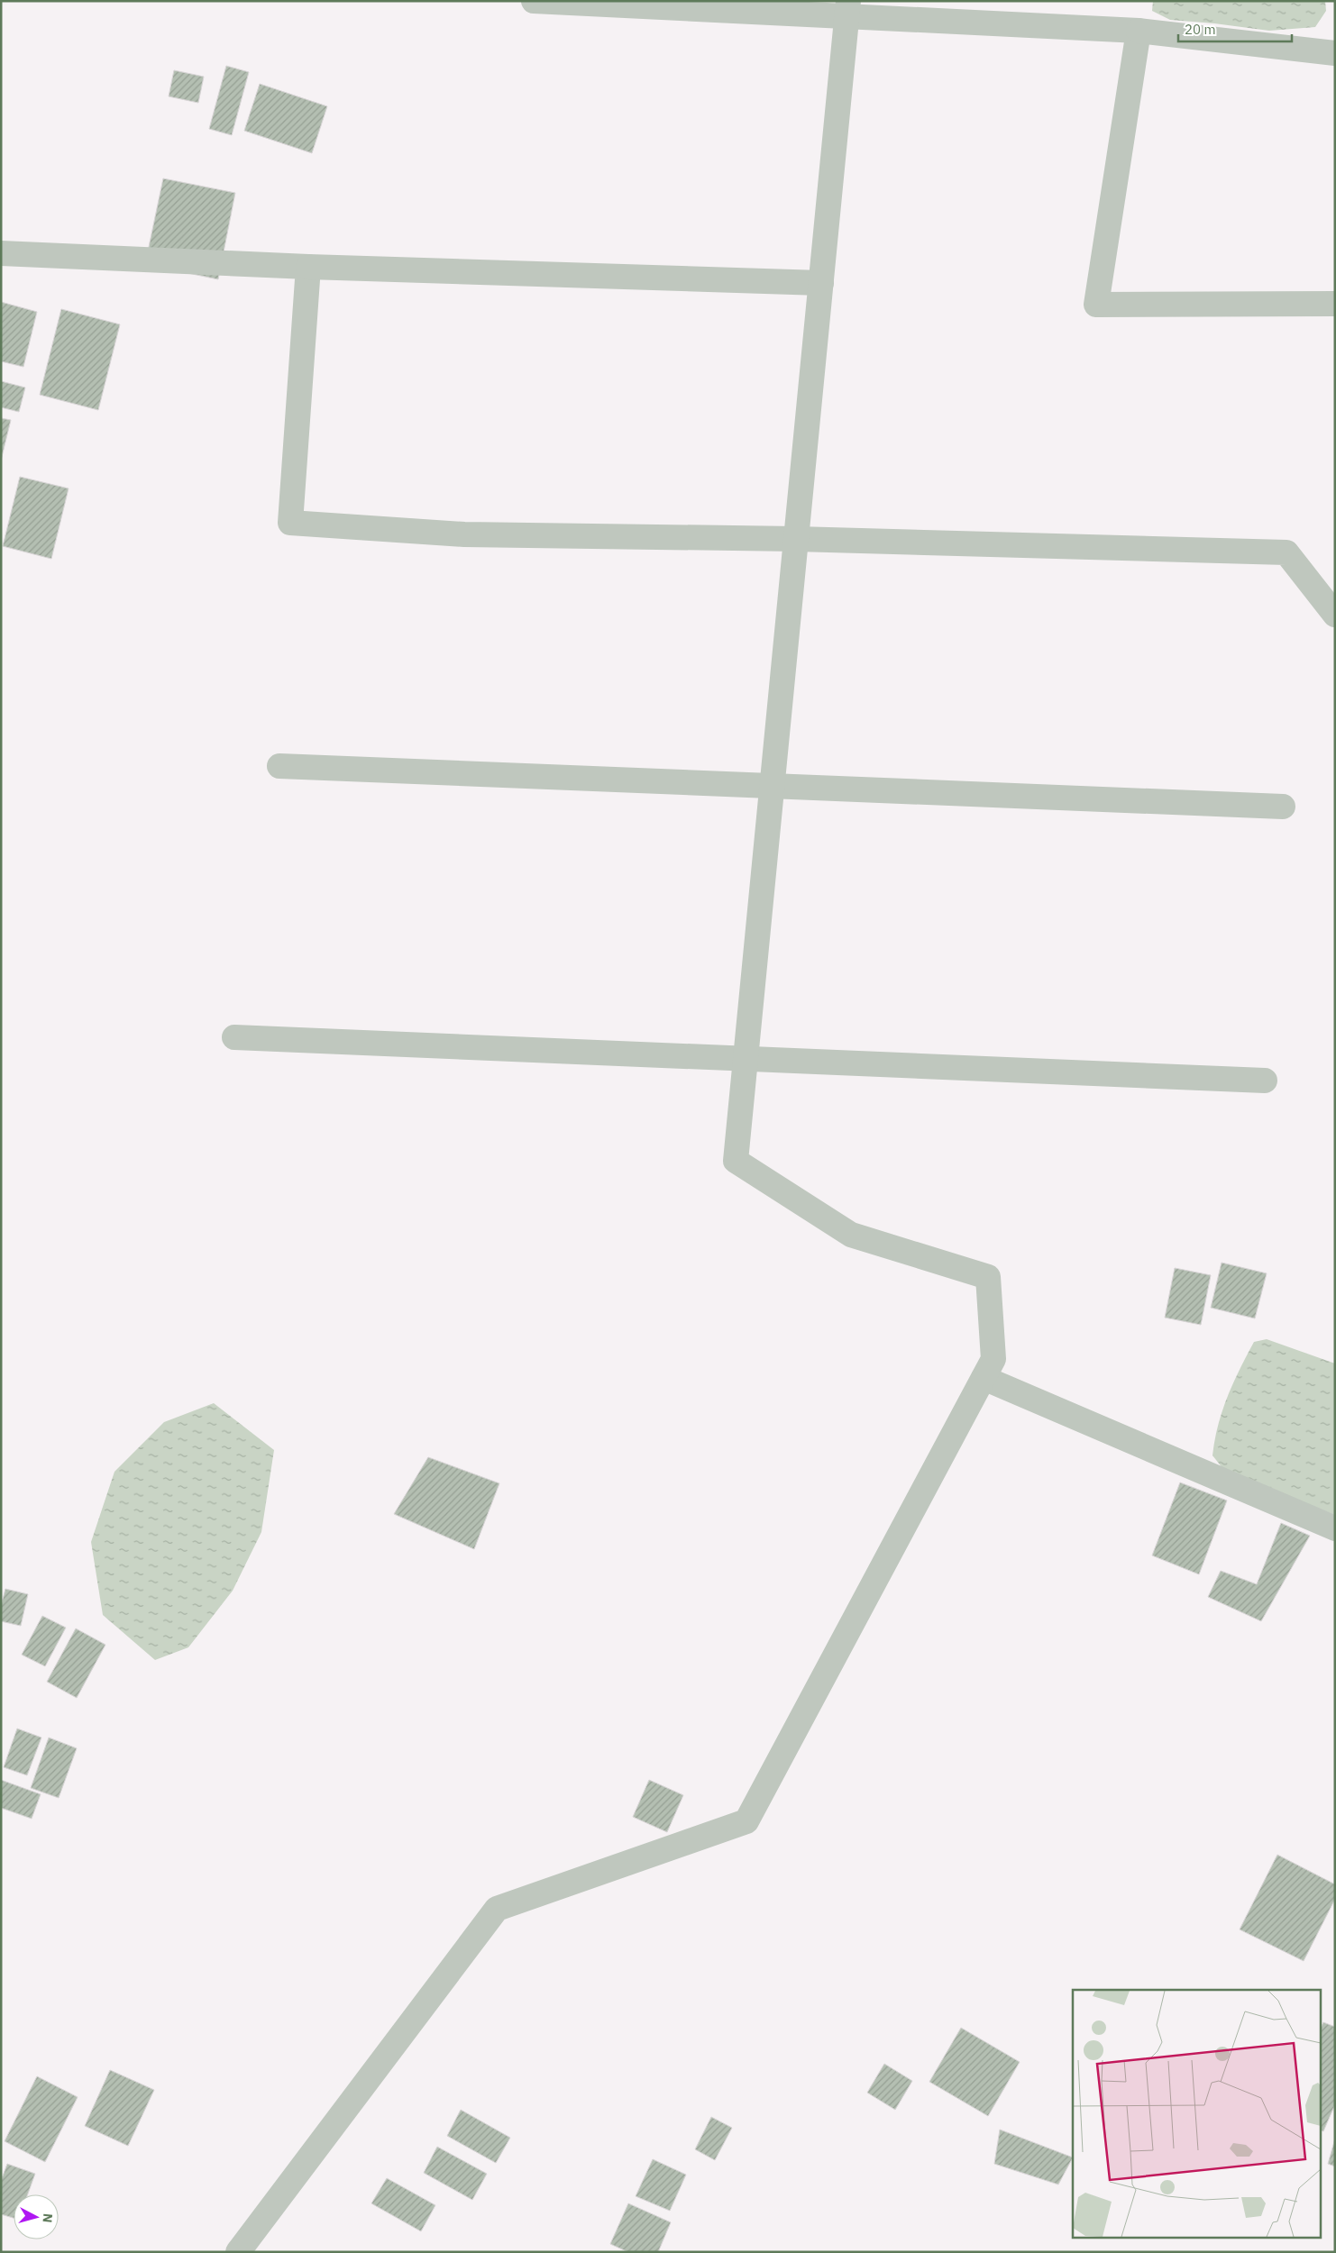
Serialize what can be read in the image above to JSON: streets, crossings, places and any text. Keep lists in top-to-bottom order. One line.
{"scale_bar":"20 m","north":"right"}
